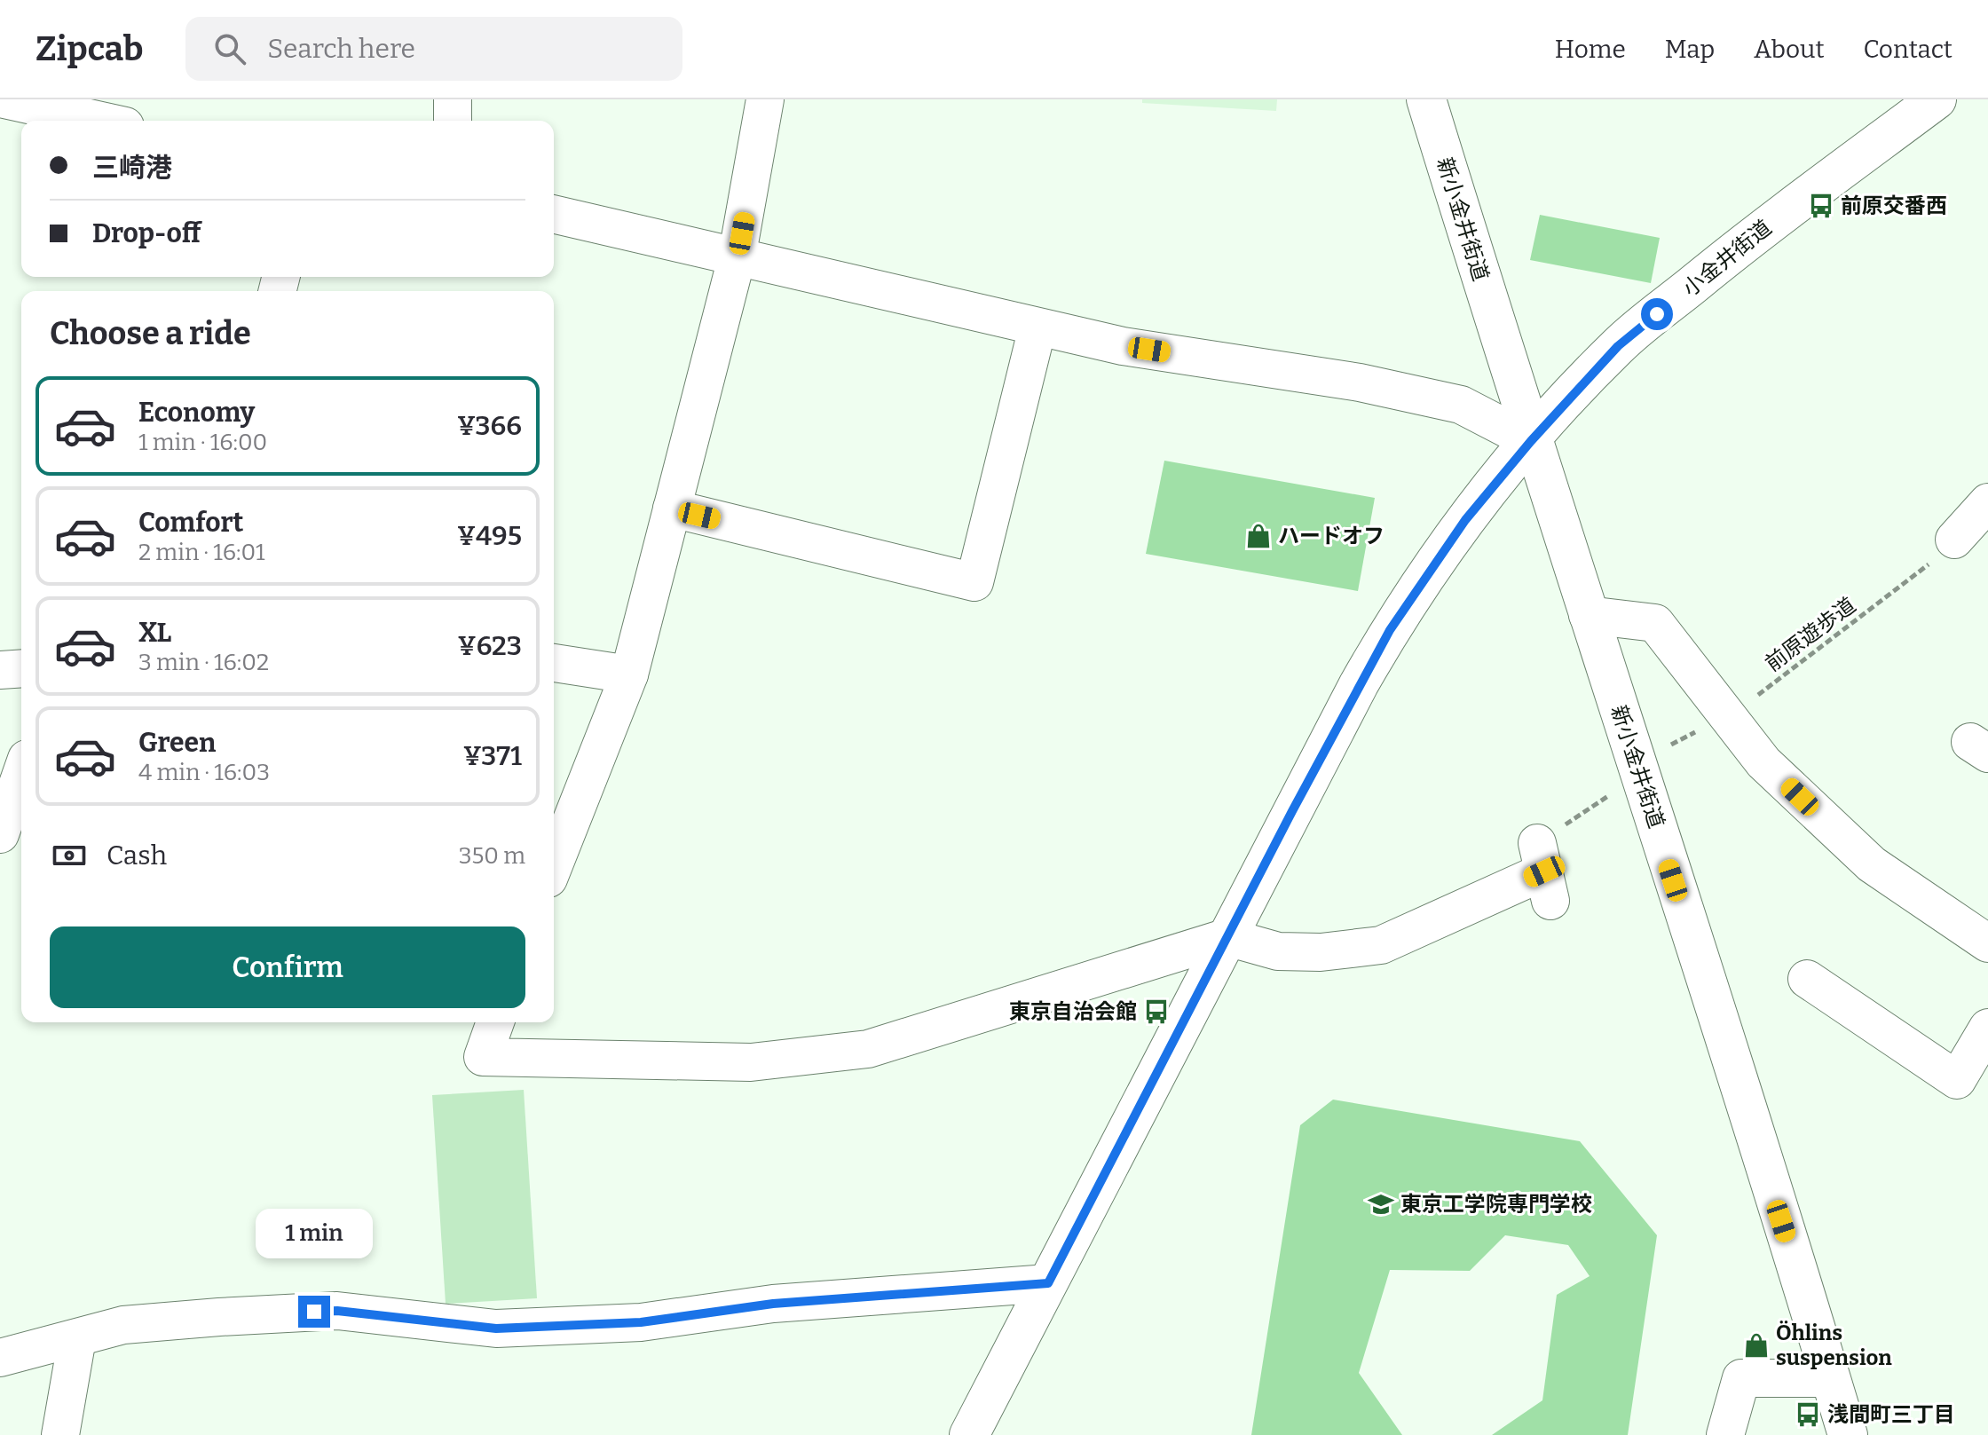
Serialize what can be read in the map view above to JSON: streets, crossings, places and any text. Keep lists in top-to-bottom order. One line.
{"streets":{"main road":["新小金井街道","小金井街道"],"path":["前原遊歩道"]},"crossings":[["新小金井街道","小金井街道"]],"places":{"bus stop":["前原交番西","東京自治会館","浅間町三丁目"],"shop":["ハードオフ","Öhlins suspension"],"school or university":["東京工学院専門学校"]},"page":{"header":"Zipcab","search":"Search here","nav":["Home","Map","About","Contact"],"banner":["三崎港","Drop-off"],"heading":"Choose a ride","list":[{"name":"Economy","note":"1 min · 16:00","value":"¥366"},{"name":"Comfort","note":"2 min · 16:01","value":"¥495"},{"name":"XL","note":"3 min · 16:02","value":"¥623"},{"name":"Green","note":"4 min · 16:03","value":"¥371"}],"pay":["Cash","350 m"],"buttons":"Confirm","bubble":"1 min"}}
